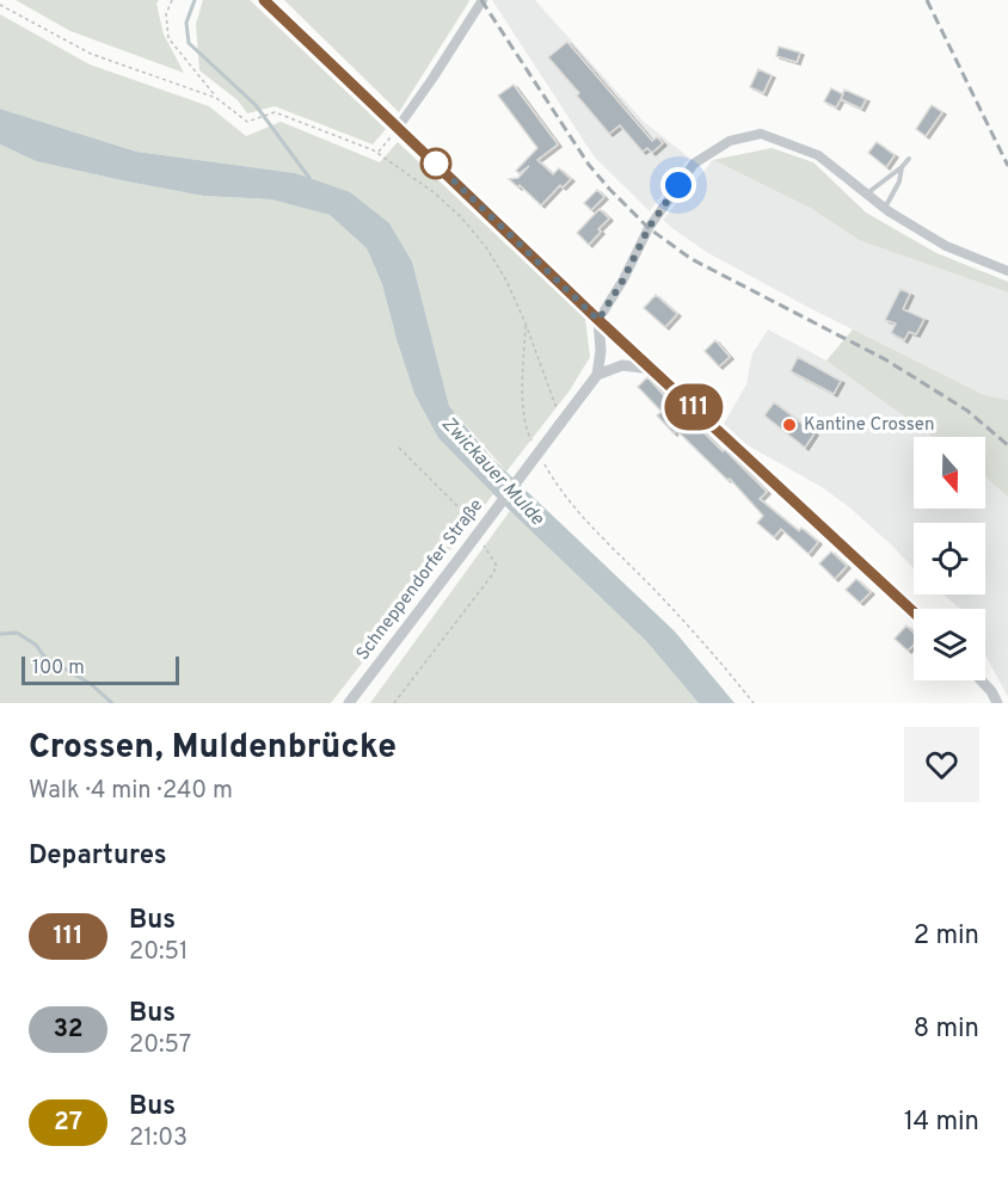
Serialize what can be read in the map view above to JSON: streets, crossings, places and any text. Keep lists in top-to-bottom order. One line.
{"streets":{"street":["Schneppendorfer Straße"]},"water":["Zwickauer Mulde"],"places":["Kantine Crossen"],"lines":["bus line 111"],"scale_bar":"100 m","north":"bottom","page":{"on_map":"111","scale":"100 m","heading":[["Crossen, Muldenbrücke","Walk · 4 min · 240 m"],"Departures"],"list":[{"mark":"111","name":"Bus","note":"20:51","value":"2 min"},{"mark":"32","name":"Bus","note":"20:57","value":"8 min"},{"mark":"27","name":"Bus","note":"21:03","value":"14 min"}]}}
